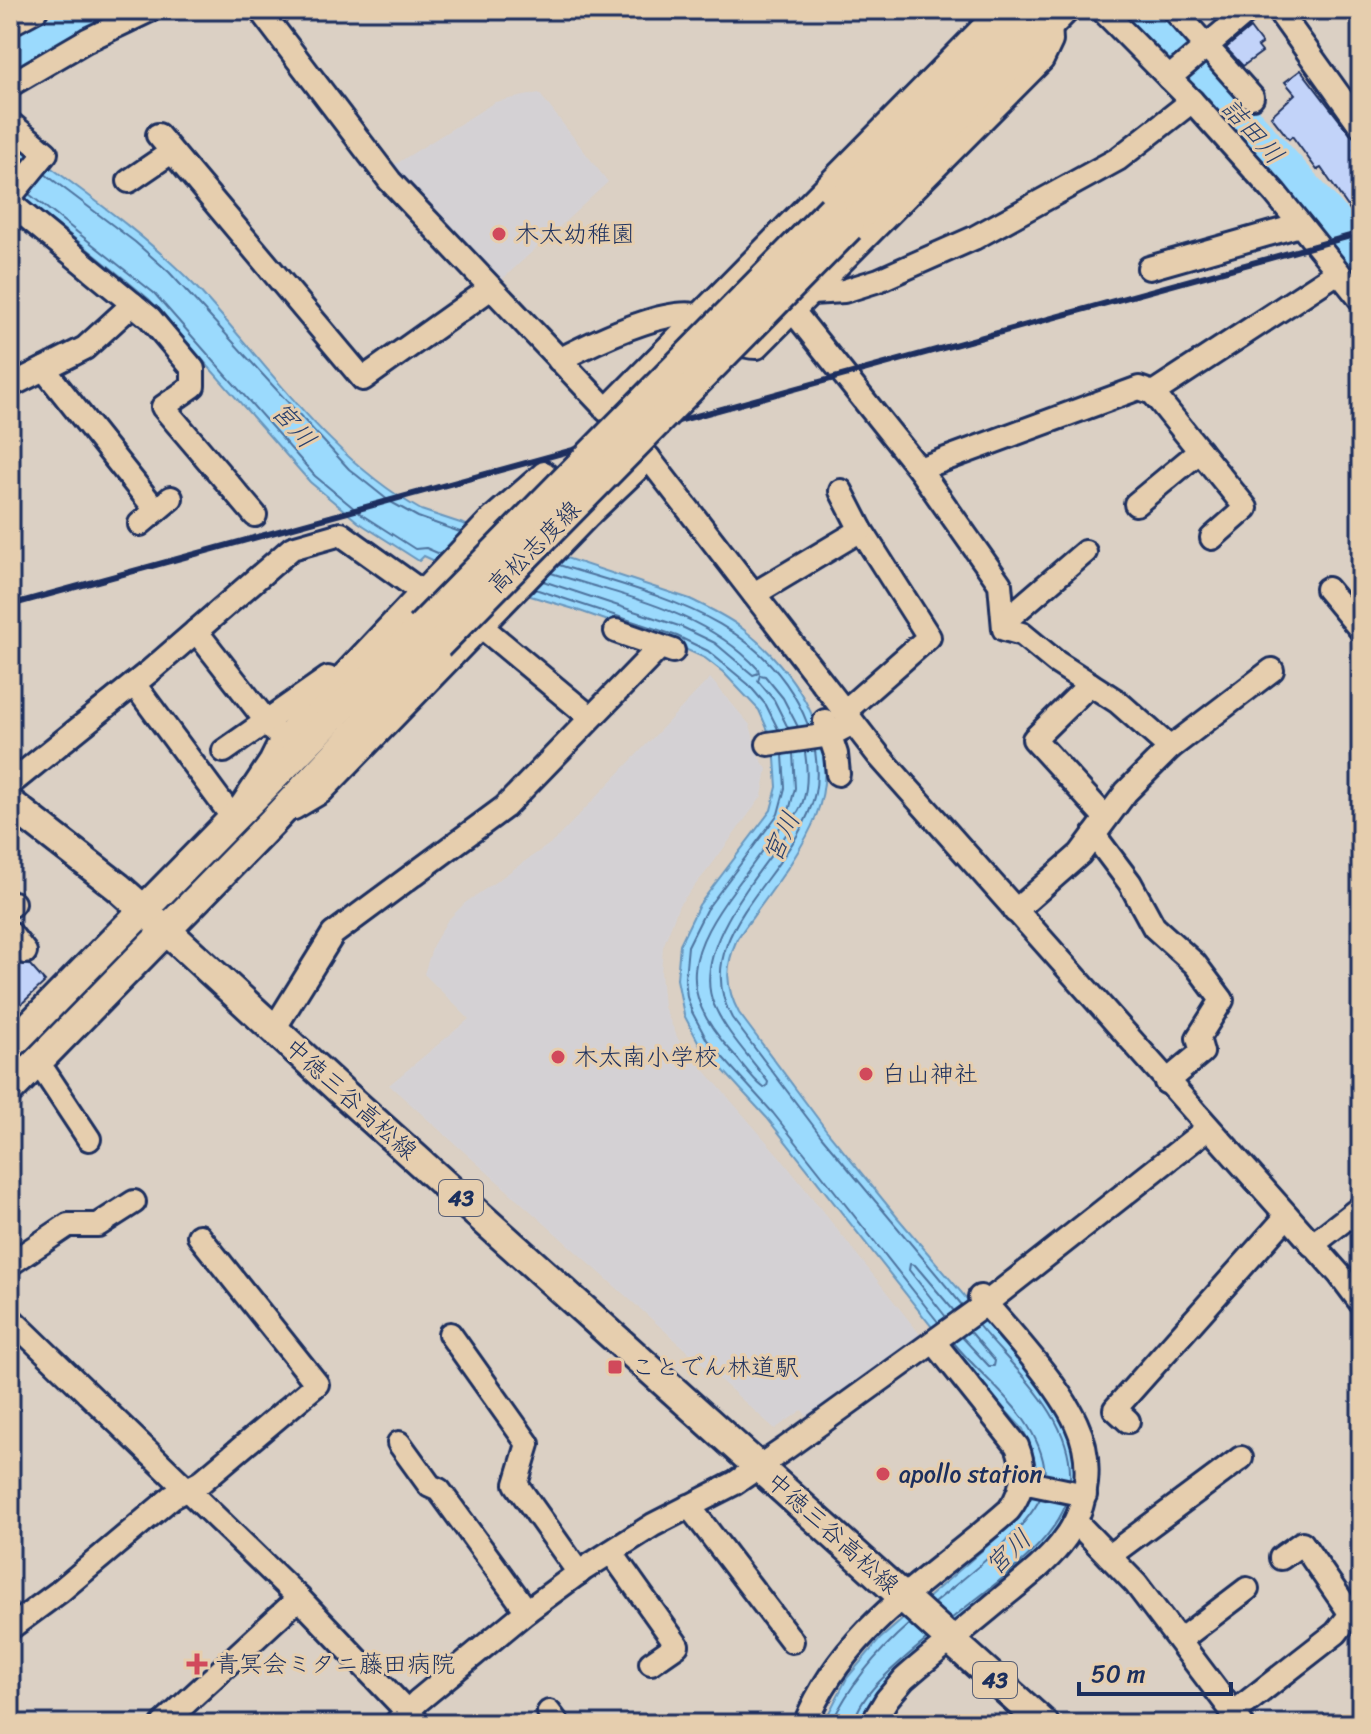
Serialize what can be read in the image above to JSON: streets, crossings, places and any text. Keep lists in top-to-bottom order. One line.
{"streets":{"main road":["高松志度線","中徳三谷高松線","43"]},"crossings":[["高松志度線","中徳三谷高松線"]],"water":["詰田川","宮川"],"places":{"other":["木太幼稚園","木太南小学校","白山神社","apollo station"],"transit":["ことでん林道駅"],"health":["青冥会ミタニ藤田病院"]},"scale_bar":"50 m"}
